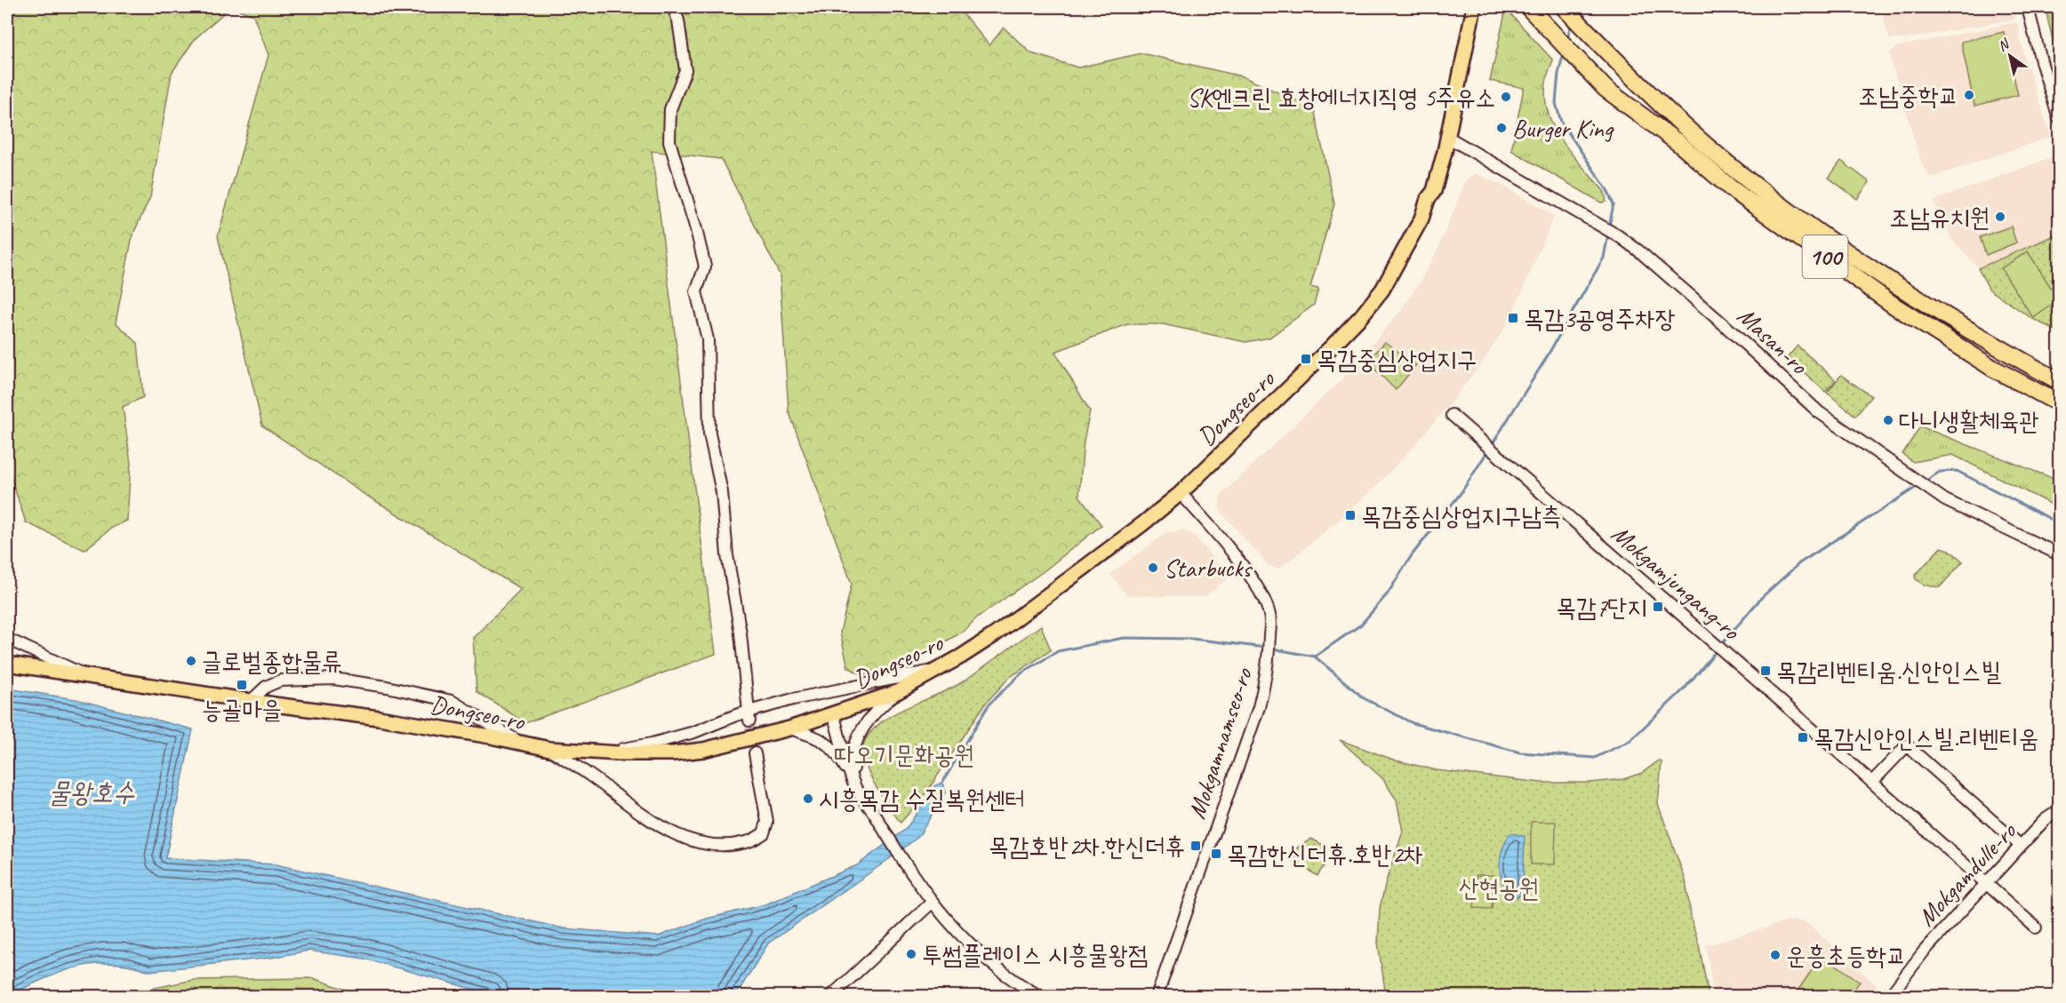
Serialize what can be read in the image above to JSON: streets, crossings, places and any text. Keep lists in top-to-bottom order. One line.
{"streets":{"highway":["100"],"main road":["Dongseo-ro"],"street":["Masan-ro","Mokgamjungang-ro","Mokgamnamseo-ro","Mokgamdulle-ro"]},"crossings":[["Masan-ro","Dongseo-ro"],["Dongseo-ro","Mokgamnamseo-ro"],["Mokgamjungang-ro","Mokgamdulle-ro"]],"water":["물왕호수"],"parks":["따오기문화공원","산현공원"],"places":{"other":["조남중학교","SK엔크린 효창에너지직영 5주유소","Burger King","조남유치원","다니생활체육관","Starbucks","글로벌종합물류","시흥목감 수질복원센터","투썸플레이스 시흥물왕점","운흥초등학교"],"transit":["목감3공영주차장","목감중심상업지구","목감중심상업지구남측","목감7단지","목감리벤티움.신안인스빌","능골마을","목감신안인스빌.리벤티움","목감호반2차.한신더휴","목감한신더휴.호반2차"]},"north":"top left"}
